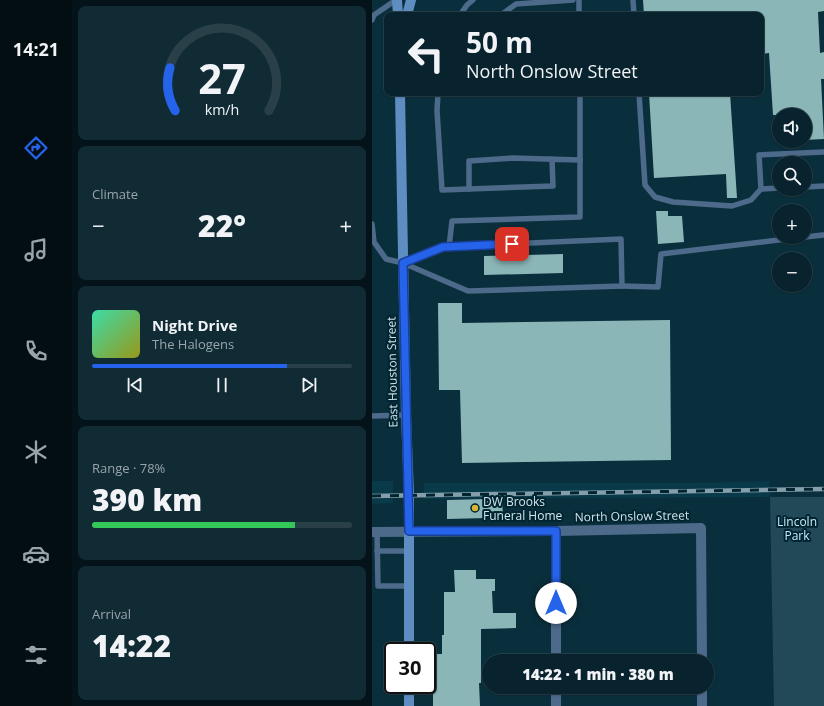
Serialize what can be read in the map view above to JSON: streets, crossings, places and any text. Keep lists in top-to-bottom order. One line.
{"streets":{"main road":["East Houston Street"],"street":["North Onslow Street"]},"crossings":[["East Houston Street","North Onslow Street"]],"parks":["Lincoln Park"],"places":["DW Brooks Funeral Home"],"page":{"tabs":"14:21","turn":["50 m","North Onslow Street"],"map_buttons":["+","−"],"tile":["Climate",["Range · 78%","390 km"],["Arrival","14:22"]],"heat":["−","22°","+"],"song":["Night Drive","The Halogens"],"limit":"30","trip":"14:22 · 1 min · 380 m","gauge":["27","km/h"]}}
